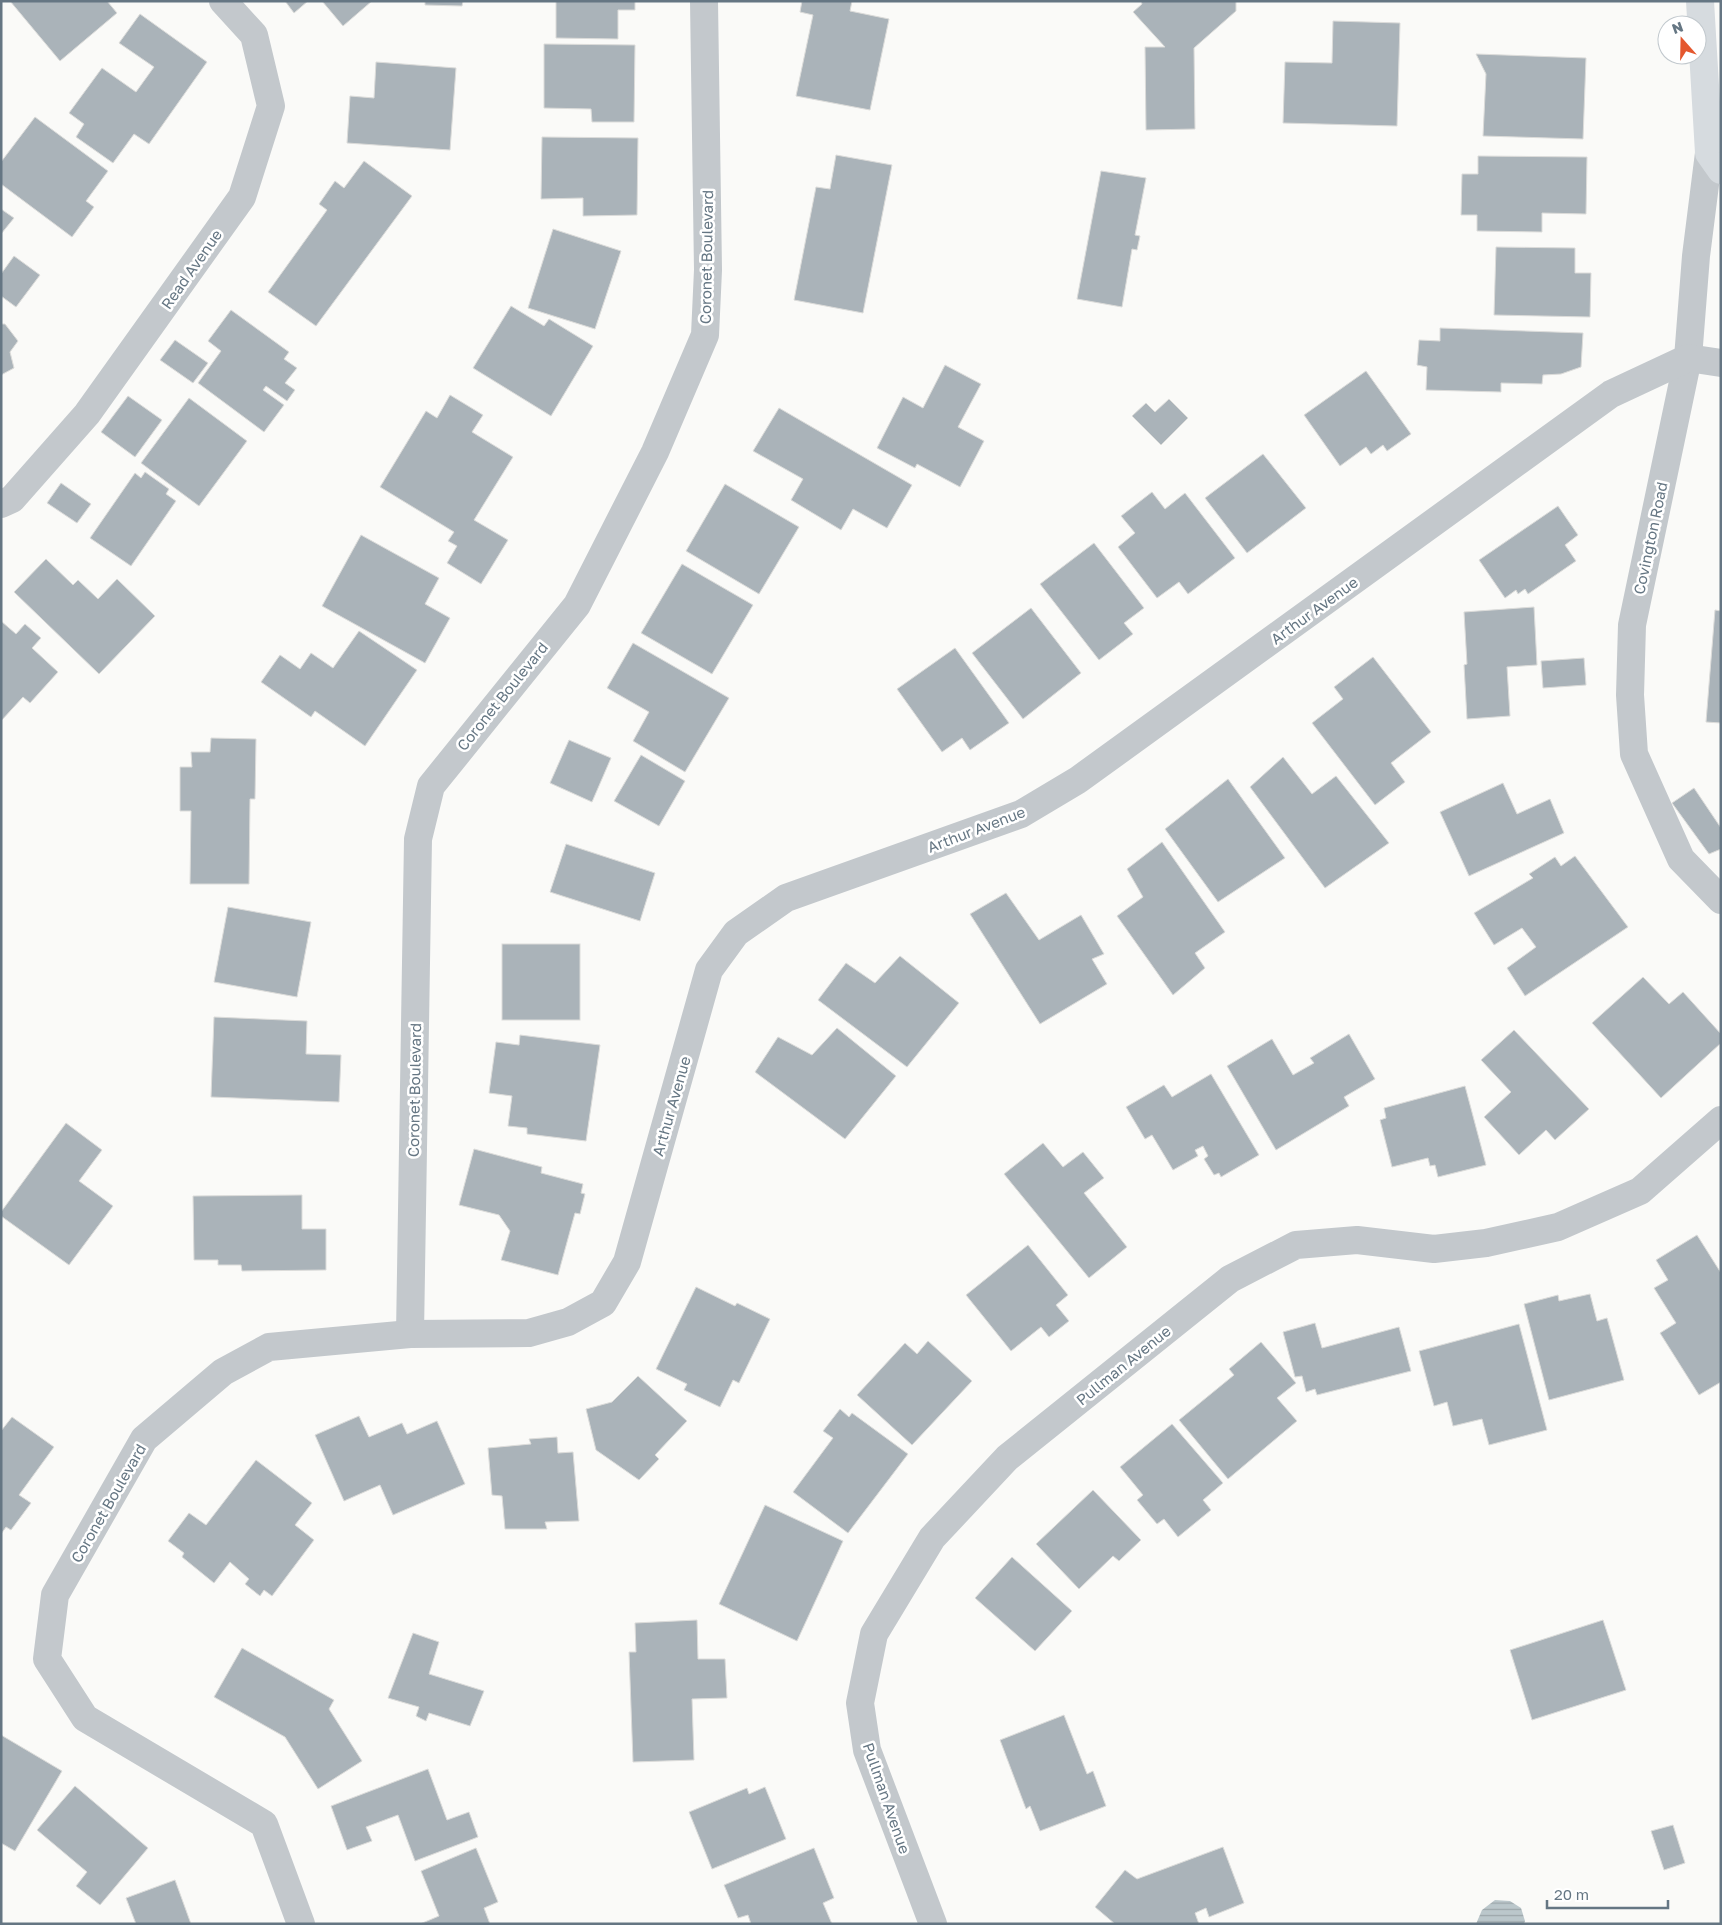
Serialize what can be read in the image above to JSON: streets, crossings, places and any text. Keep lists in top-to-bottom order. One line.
{"streets":{"street":["Coronet Boulevard","Read Avenue","Covington Road","Arthur Avenue","Pullman Avenue"]},"crossings":[["Coronet Boulevard","Arthur Avenue"],["Covington Road","Arthur Avenue"]],"scale_bar":"20 m","north":"top"}
